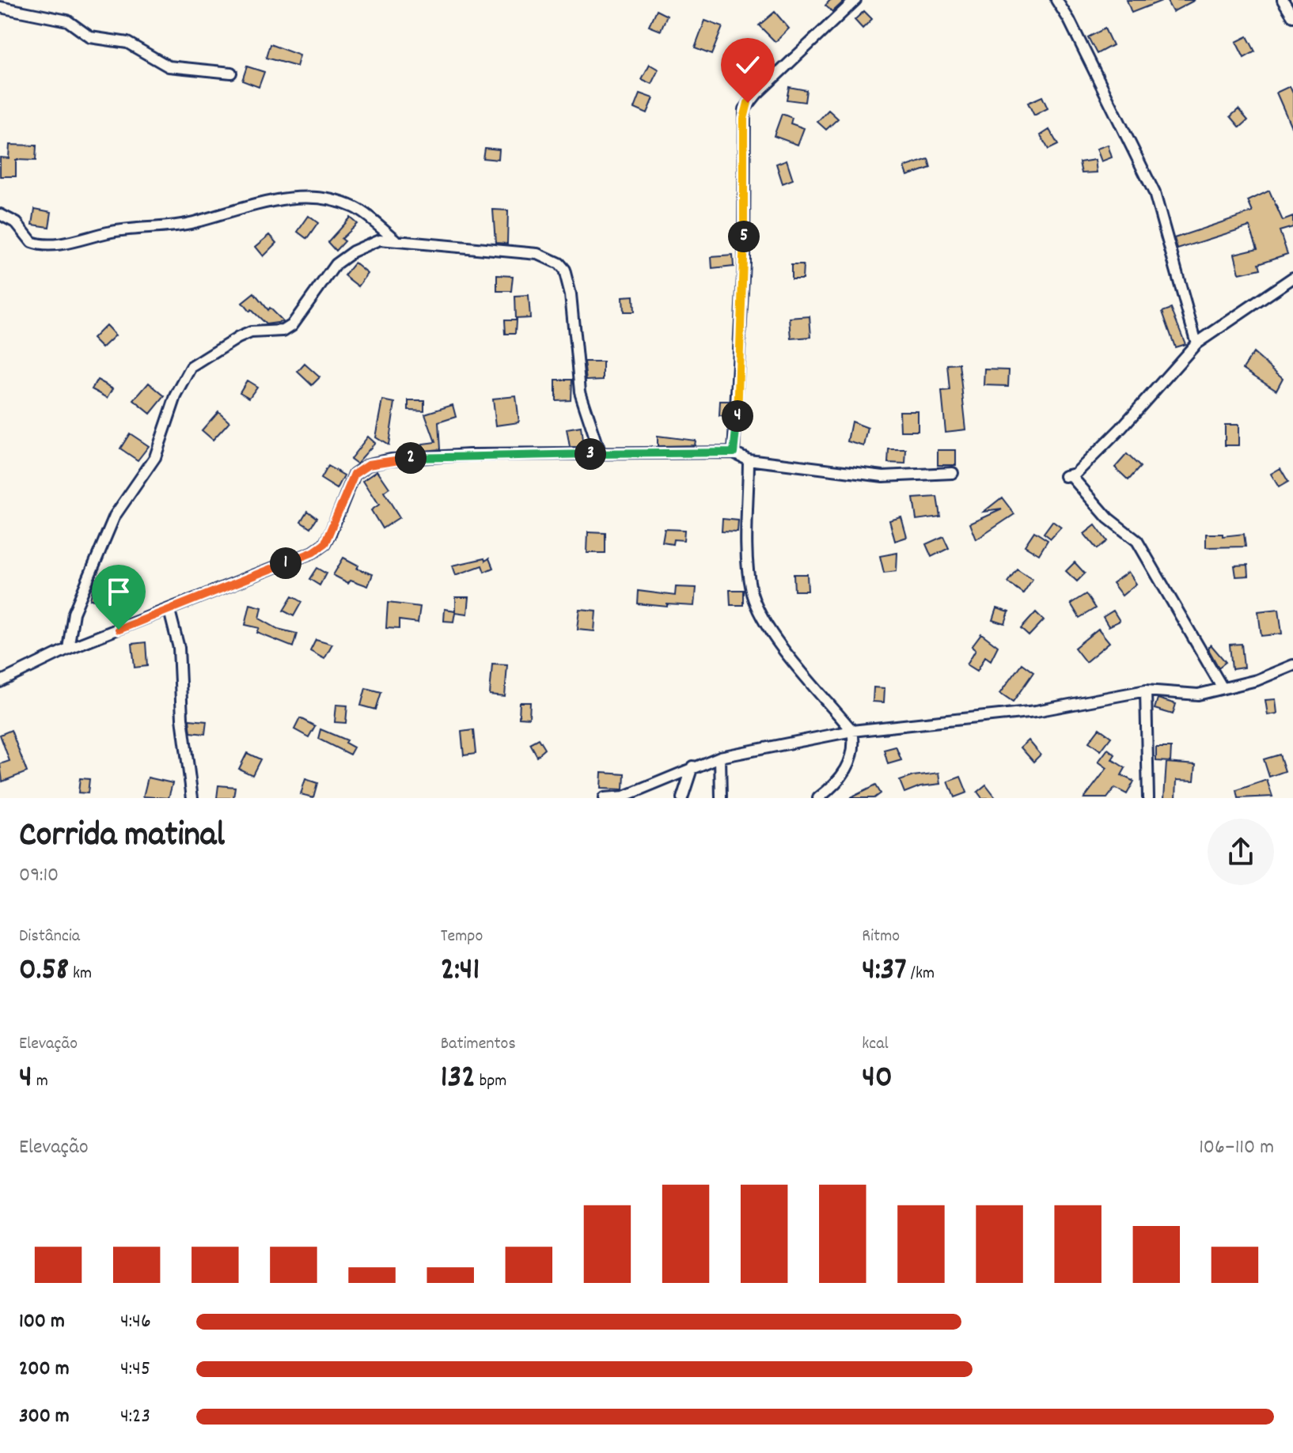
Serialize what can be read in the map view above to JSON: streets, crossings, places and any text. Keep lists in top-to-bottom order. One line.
{"page":{"pins":["5","4","3","2","1"],"heading":["Corrida matinal","09:10"],"stats":[["Distância","0.58 km"],["Tempo","2:41"],["Ritmo","4:37 /km"],["Elevação","4 m"],["Batimentos","132 bpm"],["kcal","40"]],"chart":["Elevação","106–110 m"],"list":[{"name":"100 m","note":"4:46"},{"name":"200 m","note":"4:45"},{"name":"300 m","note":"4:23"}]}}
